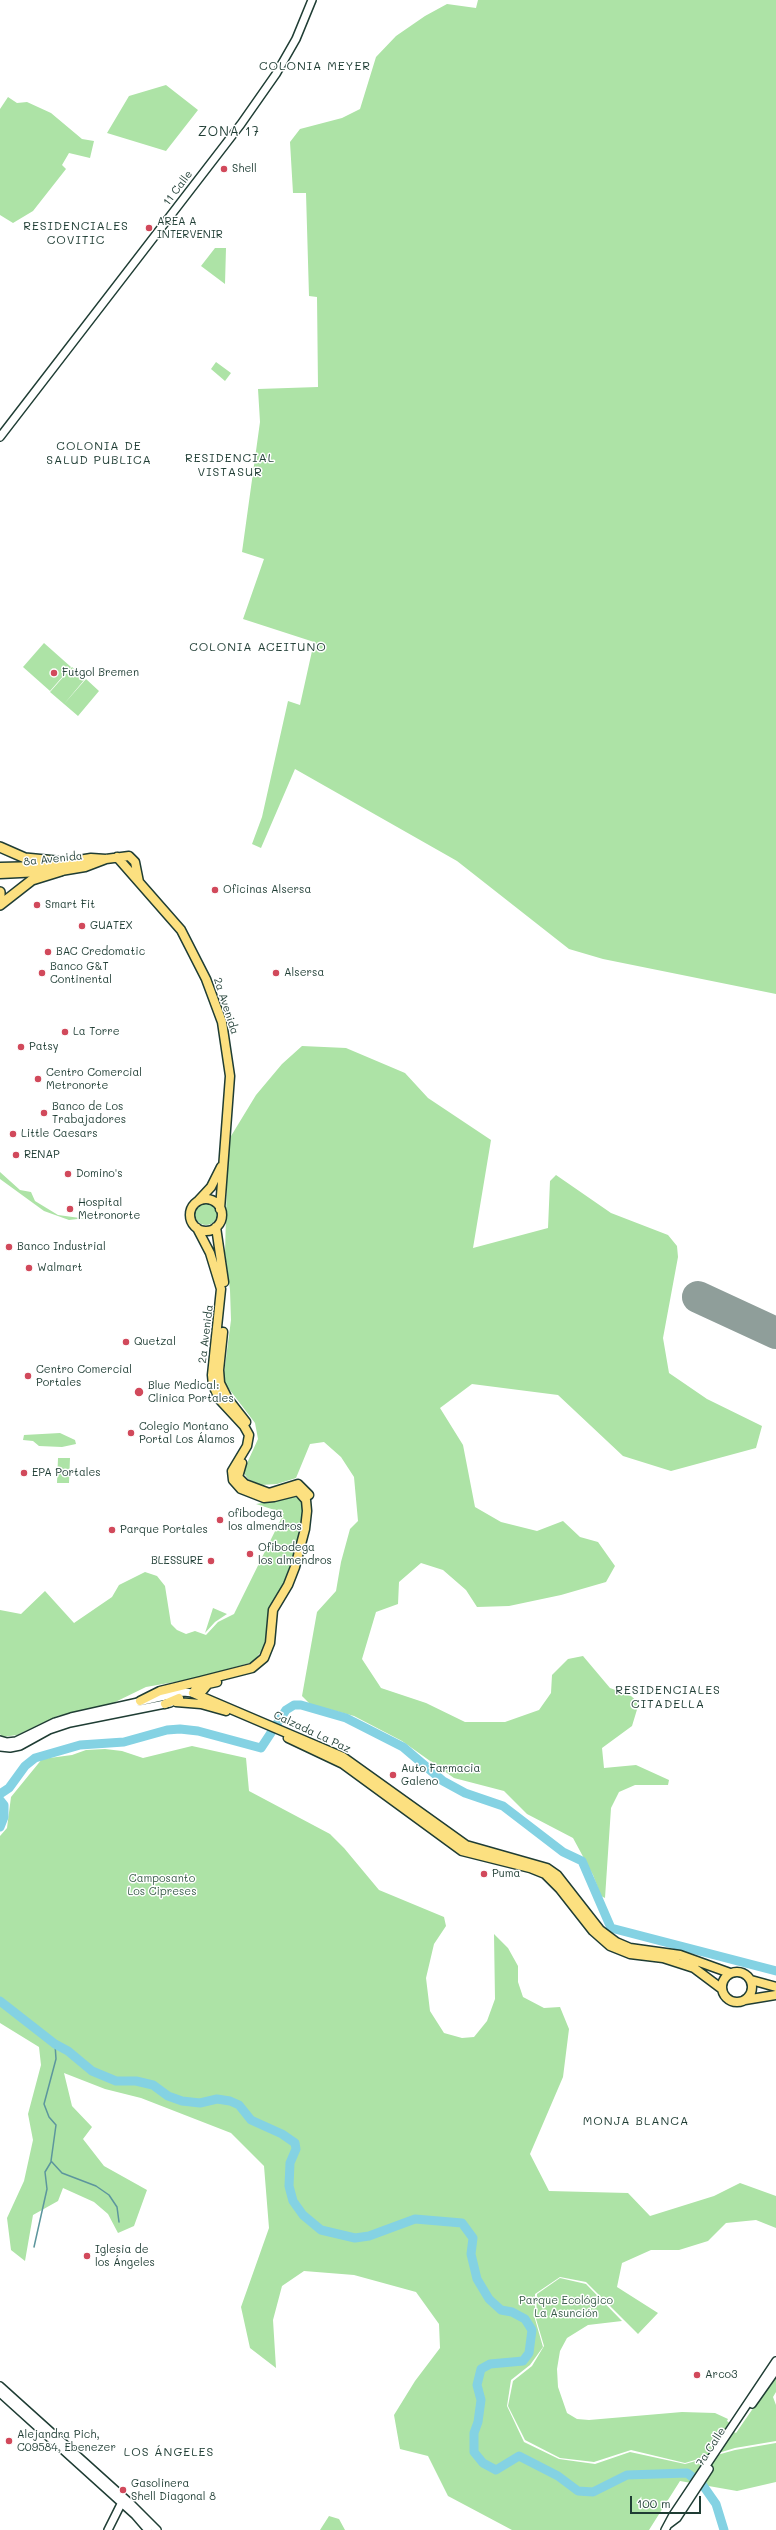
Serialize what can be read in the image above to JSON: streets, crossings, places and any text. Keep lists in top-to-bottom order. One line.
{"streets":{"main road":["8a Avenida","2a Avenida","Calzada La Paz"],"street":["11 Calle","7a Calle"]},"crossings":[["8a Avenida","2a Avenida"],["2a Avenida","Calzada La Paz"]],"districts":["COLONIA MEYER","ZONA 17","RESIDENCIALES COVITIC","COLONIA DE SALUD PUBLICA","RESIDENCIAL VISTASUR","COLONIA ACEITUNO","RESIDENCIALES CITADELLA","MONJA BLANCA","LOS ÁNGELES"],"parks":["Camposanto Los Cipreses","Parque Ecológico La Asunción"],"places":["Shell","AREA A INTERVENIR","Futgol Bremen","Oficinas Alsersa","Smart Fit","GUATEX","BAC Credomatic","Banco G&T Continental","Alsersa","La Torre","Patsy","Centro Comercial Metronorte","Banco de Los Trabajadores","Little Caesars","RENAP","Domino's","Hospital Metronorte","Banco Industrial","Walmart","Quetzal","Centro Comercial Portales","Blue Medical: Clínica Portales","Colegio Montano Portal Los Álamos","EPA Portales","ofibodega los almendros","Parque Portales","Ofibodega los almendros","BLESSURE","Auto Farmacia Galeno","Puma","Iglesia de los Ángeles","Arco3","Alejandra Pich, C09584, Ebenezer","Gasolinera Shell Diagonal 8"],"scale_bar":"100 m"}
